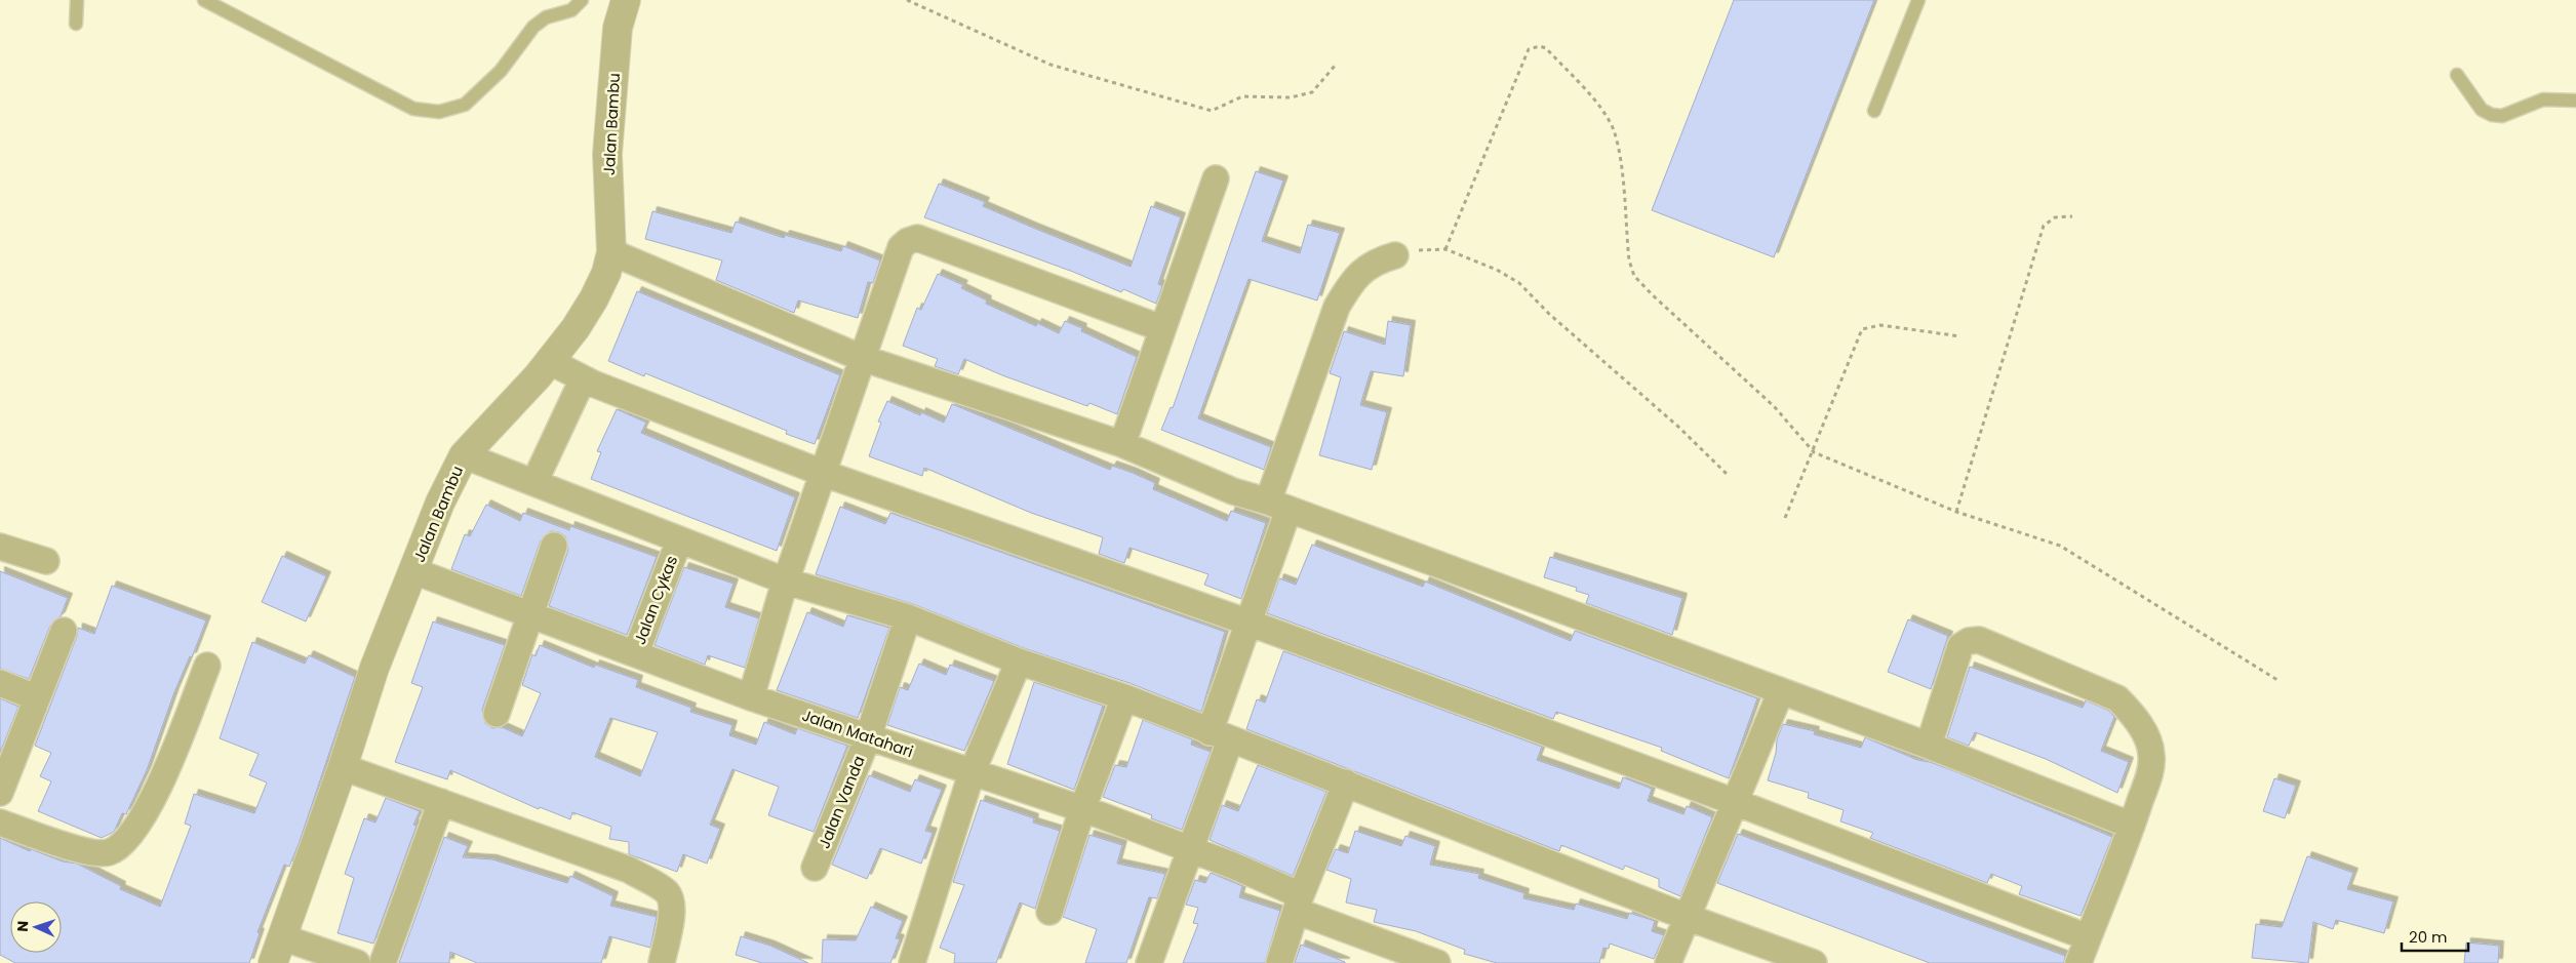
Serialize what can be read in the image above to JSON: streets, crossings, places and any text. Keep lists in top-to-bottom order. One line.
{"streets":{"street":["Jalan Bambu","Jalan Cykas","Jalan Matahari","Jalan Vanda"]},"crossings":[["Jalan Bambu","Jalan Matahari"],["Jalan Cykas","Jalan Matahari"],["Jalan Matahari","Jalan Vanda"]],"scale_bar":"20 m","north":"left"}
